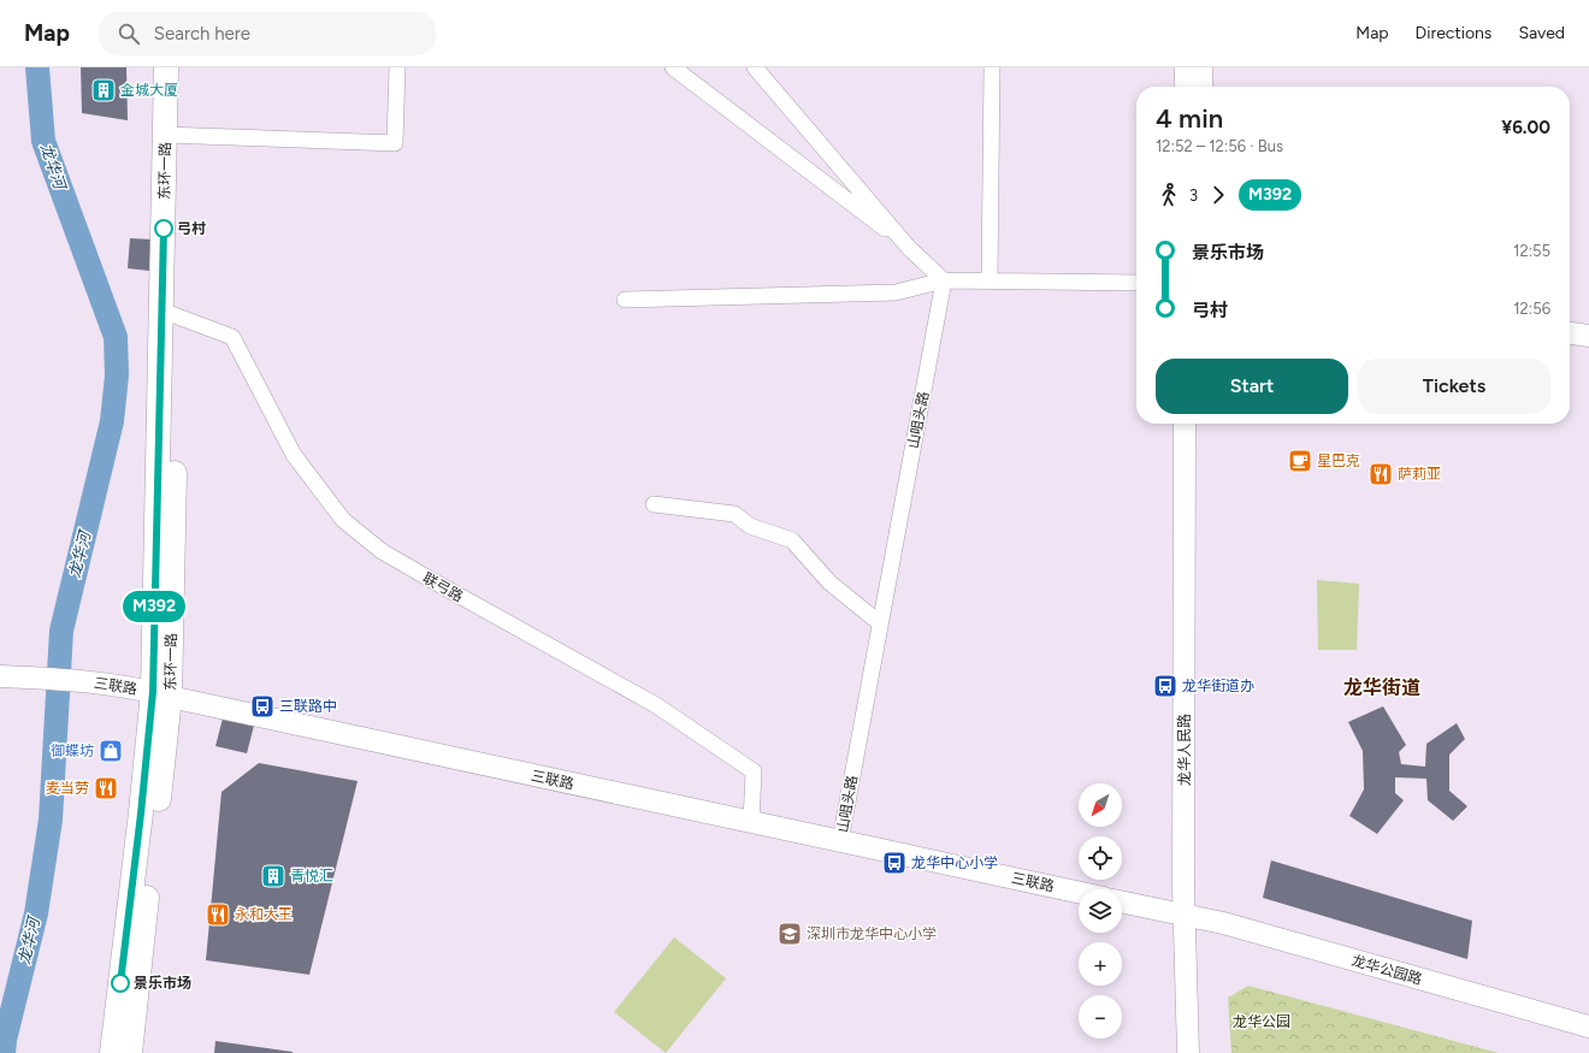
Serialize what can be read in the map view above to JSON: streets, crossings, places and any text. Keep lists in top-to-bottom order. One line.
{"streets":{"main road":["东环一路"],"street":["山咀头路","联弓路","三联路","龙华人民路","龙华公园路"]},"crossings":[["东环一路","联弓路"],["东环一路","三联路"],["山咀头路","三联路"],["联弓路","三联路"],["龙华人民路","龙华公园路"]],"districts":["龙华街道"],"water":["龙华河"],"parks":["龙华公园"],"places":{"building":["金城大厦","青悦汇"],"other":["弓村","景乐市场"],"cafe":["星巴克"],"restaurant":["萨莉亚","麦当劳","永和大王"],"bus stop":["龙华街道办","三联路中","龙华中心小学"],"shop":["御蝶坊"],"school or university":["深圳市龙华中心小学"]},"lines":["bus line M392"],"north":"bottom left","page":{"header":"Map","search":"Search here","nav":["Map","Directions","Saved"],"on_map":"M392","heading":["4 min","12:52 – 12:56 · Bus","¥6.00"],"legs":["3","M392"],"list":[{"name":"景乐市场","value":"12:55"},{"name":"弓村","value":"12:56"}],"buttons":["Start","Tickets"],"map_buttons":["+","−"]}}
